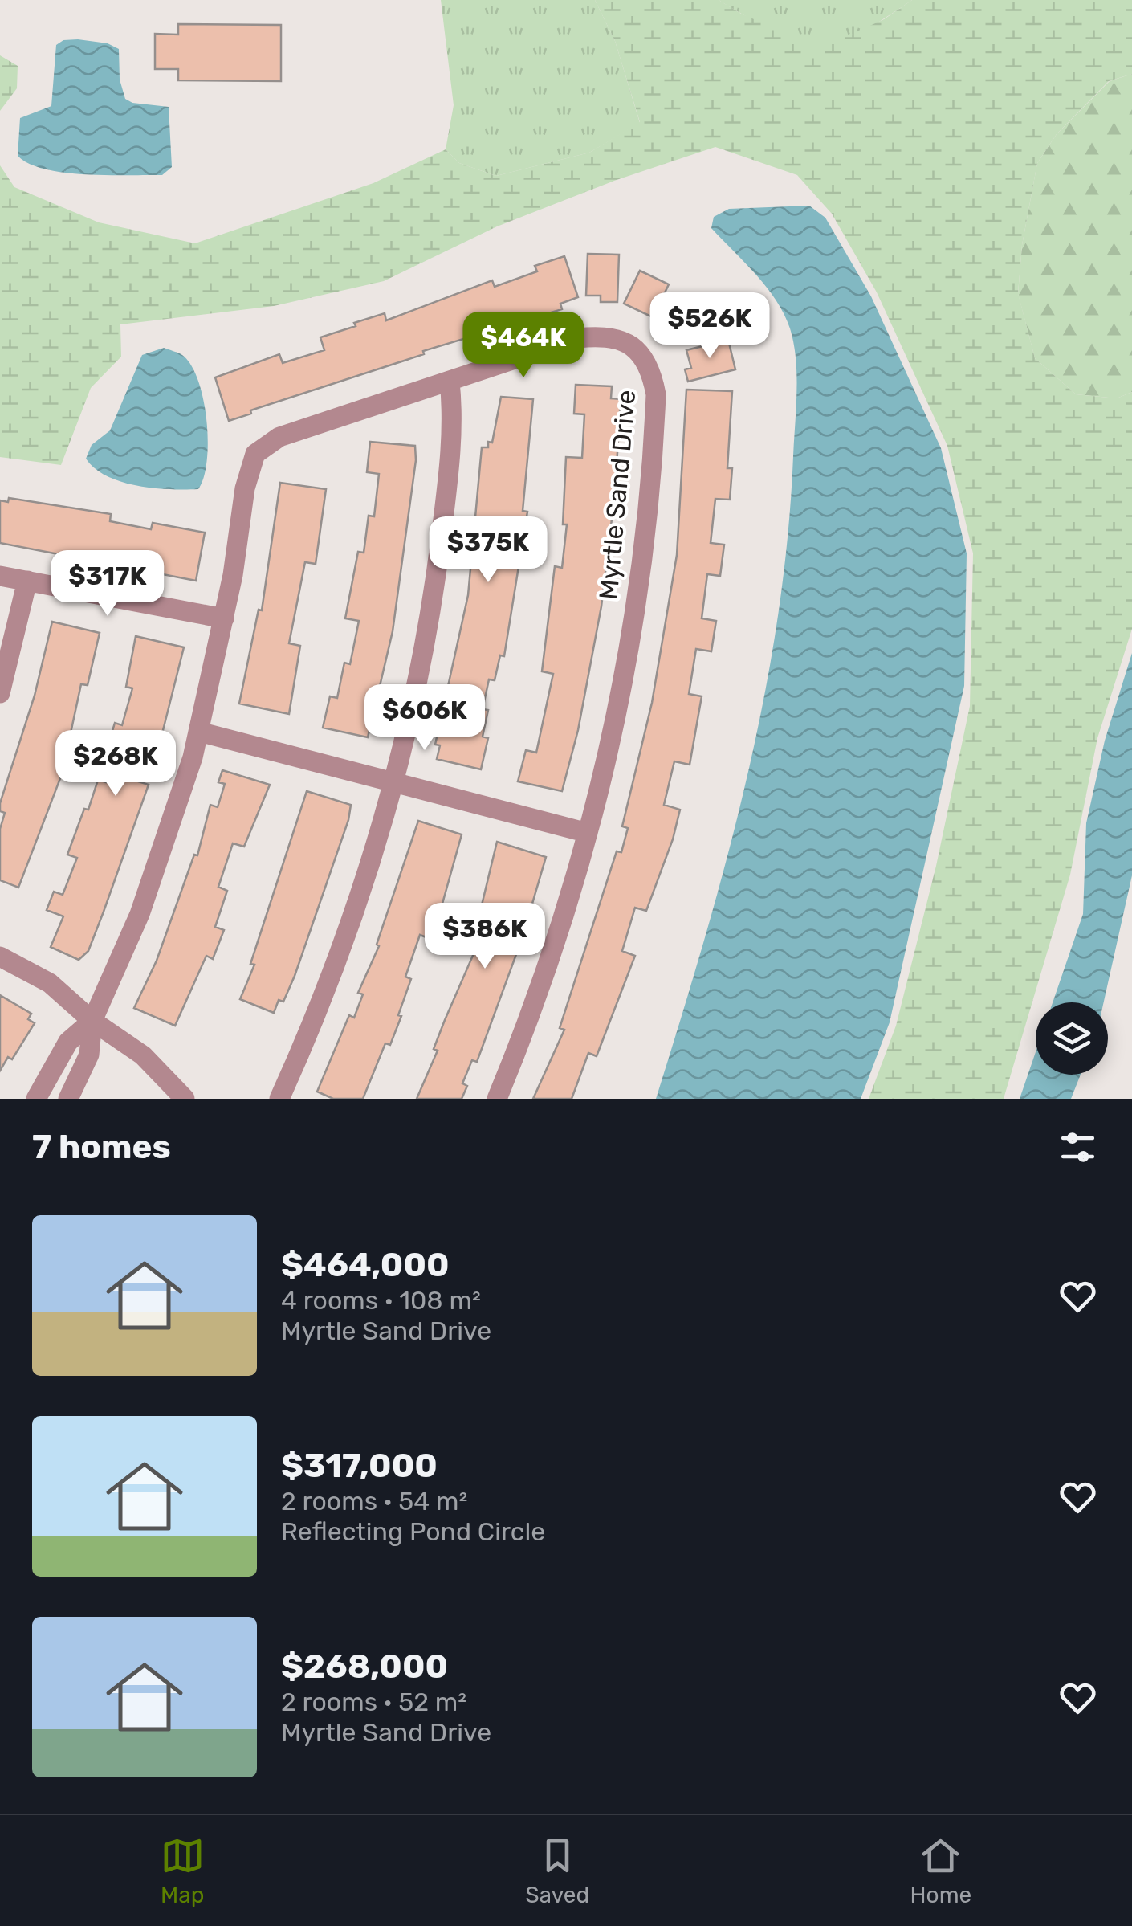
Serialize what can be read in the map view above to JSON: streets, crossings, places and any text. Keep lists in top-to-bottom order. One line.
{"streets":{"street":["Myrtle Sand Drive"]},"page":{"price":["$526K","$464K","$375K","$317K","$606K","$268K","$386K"],"heading":"7 homes","list":[{"name":"$464,000","note":"4 rooms · 108 m² · Myrtle Sand Drive"},{"name":"$317,000","note":"2 rooms · 54 m² · Reflecting Pond Circle"},{"name":"$268,000","note":"2 rooms · 52 m² · Myrtle Sand Drive"}],"tabs":["Map","Saved","Home"]}}
